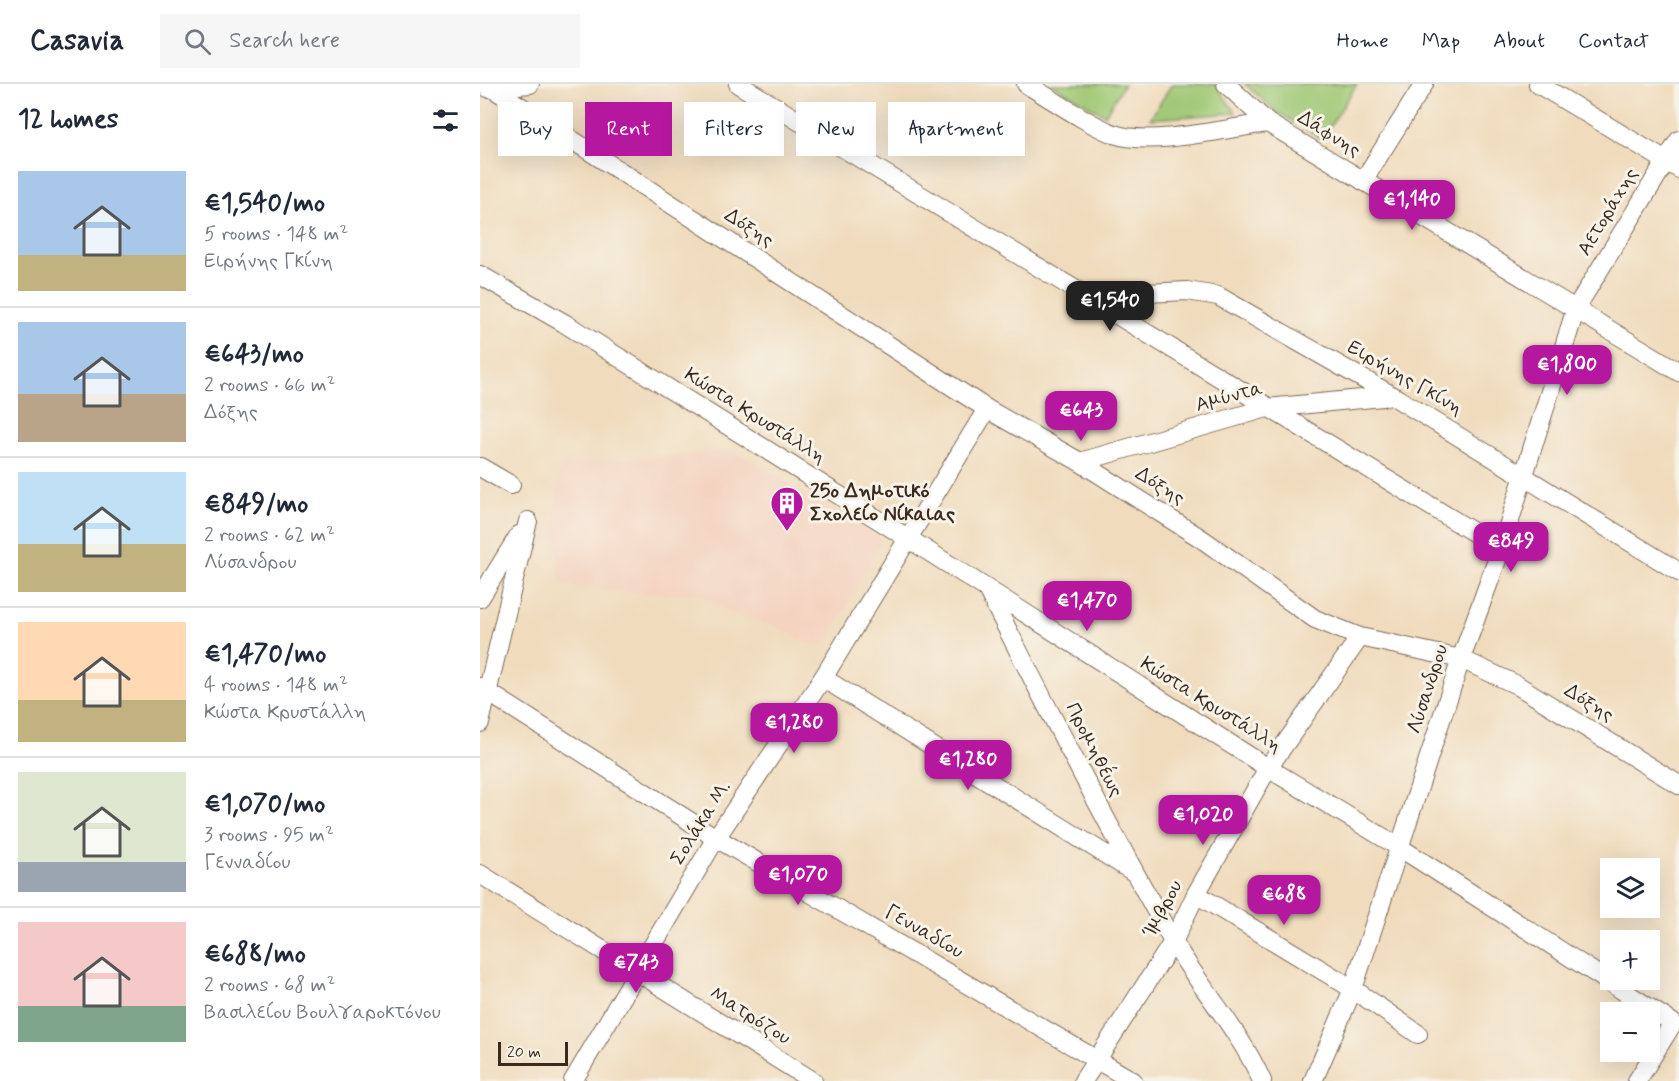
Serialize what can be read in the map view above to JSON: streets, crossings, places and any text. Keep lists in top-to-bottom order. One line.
{"streets":{"street":["Δάφνης","Αετοράχης","Δόξης","Ειρήνης Γκίνη","Αμύντα","Κώστα Κρυστάλλη","Λύσανδρου","Προμηθέως","Σολάκα Μ.","Ίμβρου","Γενναδίου","Ματρόζου"]},"crossings":[["Δάφνης","Αετοράχης"],["Δάφνης","Λύσανδρου"],["Αετοράχης","Λύσανδρου"],["Δόξης","Αμύντα"],["Δόξης","Λύσανδρου"],["Δόξης","Σολάκα Μ."],["Δόξης","Ίμβρου"],["Ειρήνης Γκίνη","Αμύντα"],["Ειρήνης Γκίνη","Λύσανδρου"],["Κώστα Κρυστάλλη","Λύσανδρου"],["Κώστα Κρυστάλλη","Προμηθέως"],["Κώστα Κρυστάλλη","Σολάκα Μ."],["Κώστα Κρυστάλλη","Ίμβρου"],["Προμηθέως","Ίμβρου"],["Σολάκα Μ.","Γενναδίου"],["Σολάκα Μ.","Ματρόζου"],["Ίμβρου","Γενναδίου"]],"places":{"building":["25o Δημοτικό Σχολείο Νίκαιας"]},"scale_bar":"20 m","page":{"header":"Casavia","search":"Search here","nav":["Home","Map","About","Contact"],"heading":"12 homes","chip":["Buy","Rent","Filters","New","Apartment"],"list":[{"name":"€1,540/mo","note":"5 rooms · 148 m² · Ειρήνης Γκίνη"},{"name":"€643/mo","note":"2 rooms · 66 m² · Δόξης"},{"name":"€849/mo","note":"2 rooms · 62 m² · Λύσανδρου"},{"name":"€1,470/mo","note":"4 rooms · 148 m² · Κώστα Κρυστάλλη"},{"name":"€1,070/mo","note":"3 rooms · 95 m² · Γενναδίου"},{"name":"€688/mo","note":"2 rooms · 68 m² · Βασιλείου Βουλγαροκτόνου"}],"price":["€1,140","€1,540","€1,800","€643","€849","€1,470","€1,280","€1,280","€1,020","€1,070","€688","€743"],"map_buttons":["+","−"],"scale":"20 m"}}
